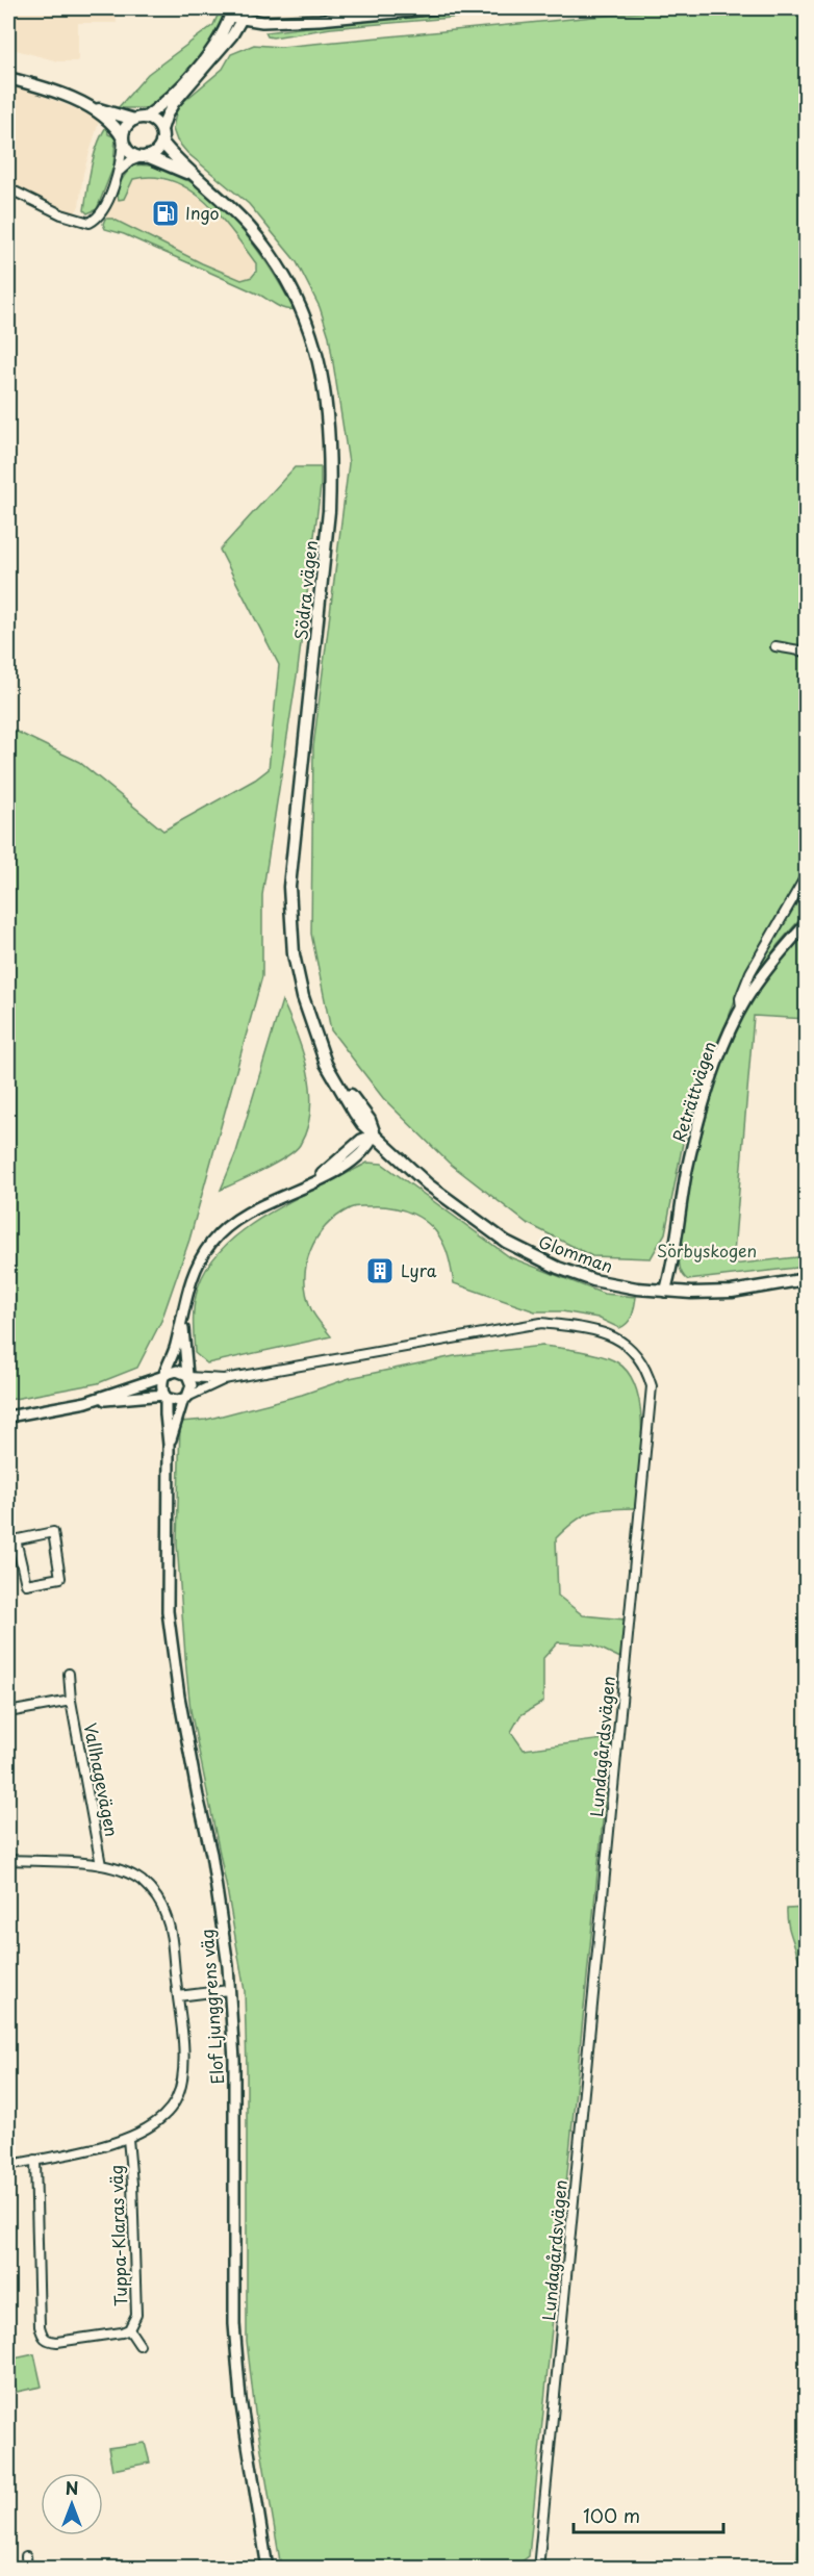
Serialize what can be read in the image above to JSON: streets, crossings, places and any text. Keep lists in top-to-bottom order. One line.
{"streets":{"main road":["Södra vägen","Glomman"],"street":["Reträttvägen","Lundagårdsvägen","Vallhagevägen","Elof Ljunggrens väg","Tuppa-Klaras väg"]},"crossings":[["Södra vägen","Glomman"],["Reträttvägen","Glomman"],["Lundagårdsvägen","Elof Ljunggrens väg"]],"parks":["Sörbyskogen"],"places":{"fuel station":["Ingo"],"building":["Lyra"]},"scale_bar":"100 m","north":"top"}
